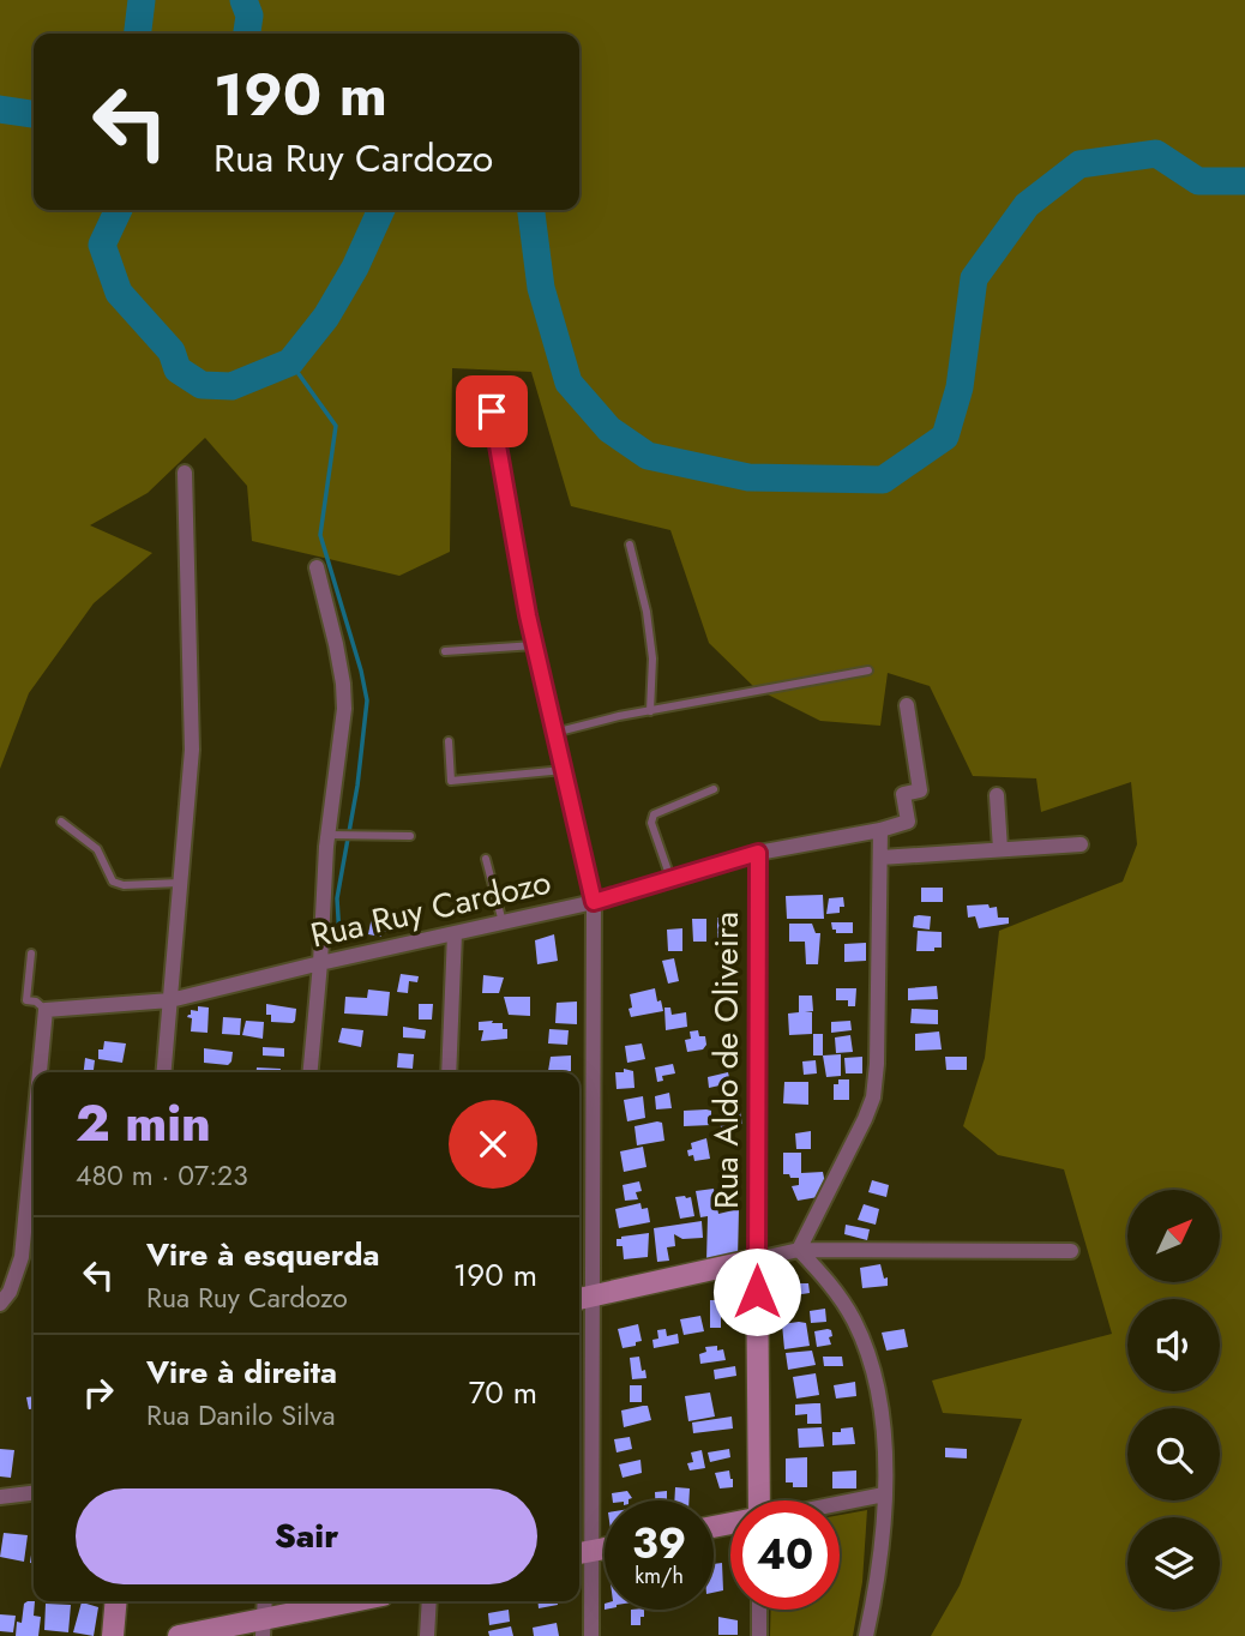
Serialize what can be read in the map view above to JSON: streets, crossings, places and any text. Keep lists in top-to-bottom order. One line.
{"streets":{"street":["Rua Ruy Cardozo","Rua Aldo de Oliveira"]},"crossings":[["Rua Ruy Cardozo","Rua Aldo de Oliveira"]],"north":"top right","page":{"turn":["190 m","Rua Ruy Cardozo"],"heading":["2 min","480 m · 07:23"],"list":[{"name":"Vire à esquerda","note":"Rua Ruy Cardozo","value":"190 m"},{"name":"Vire à direita","note":"Rua Danilo Silva","value":"70 m"}],"buttons":"Sair","speed":"39 km/h","limit":"40"}}
